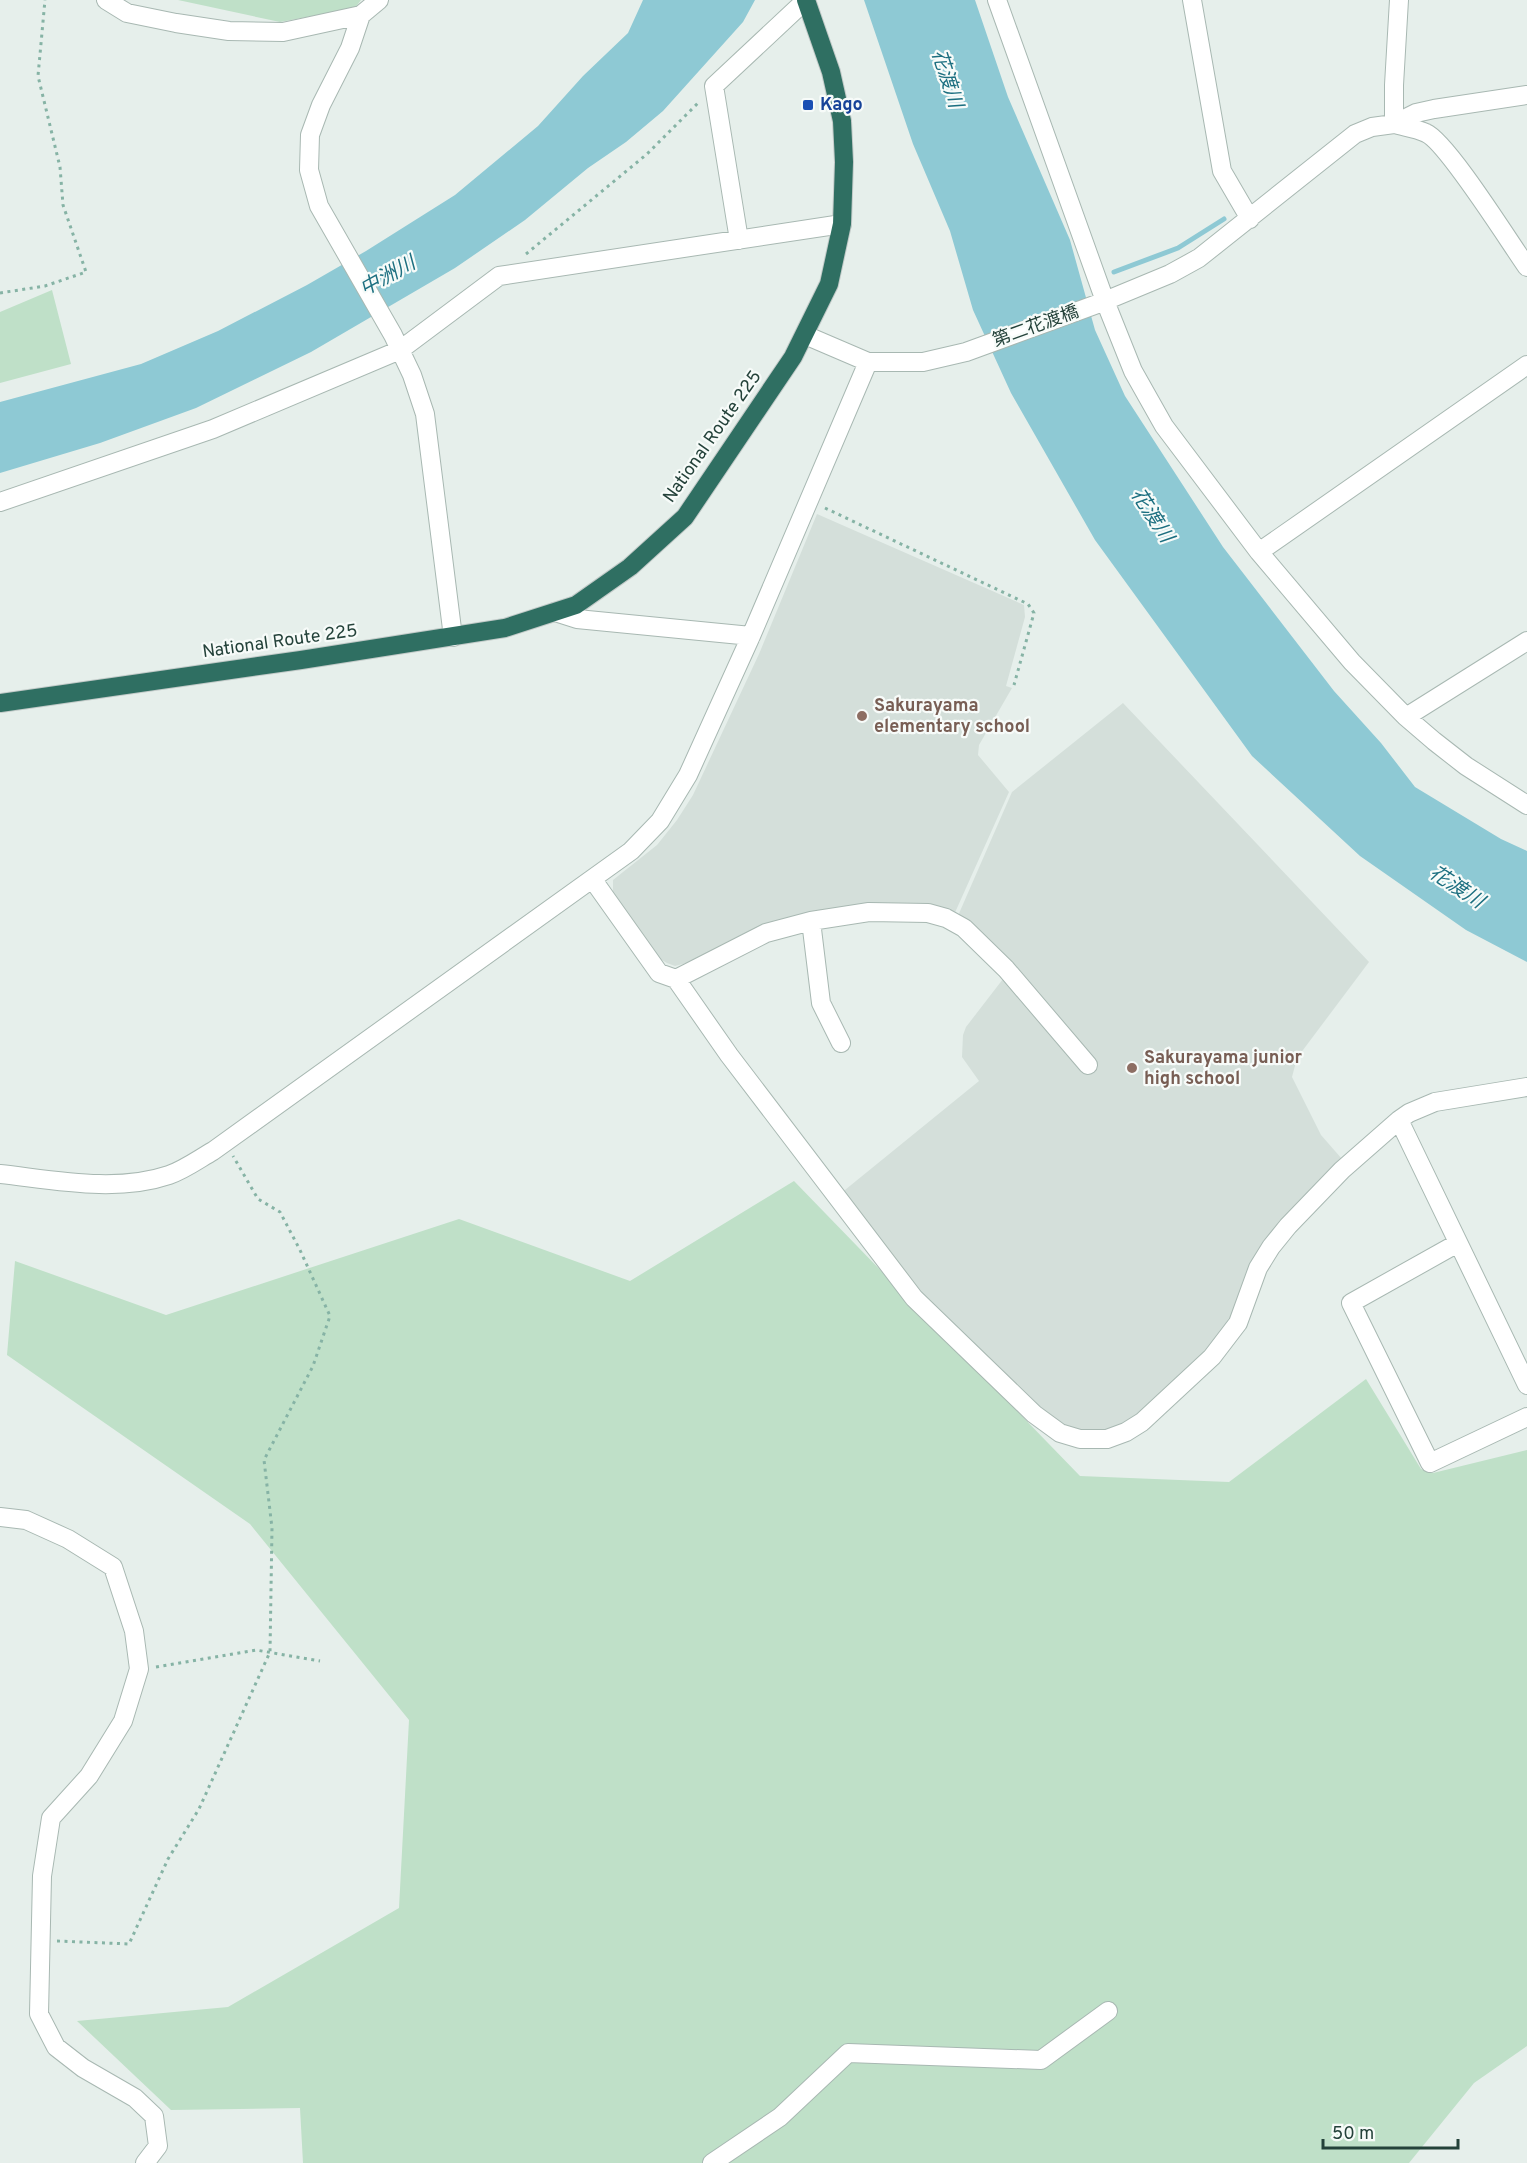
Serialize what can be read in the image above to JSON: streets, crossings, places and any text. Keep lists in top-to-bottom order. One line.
{"streets":{"highway":["National Route 225"],"street":["第二花渡橋"]},"water":["花渡川","中洲川"],"places":{"transit":["Kago"],"other":["Sakurayama elementary school","Sakurayama junior high school"]},"scale_bar":"50 m"}
